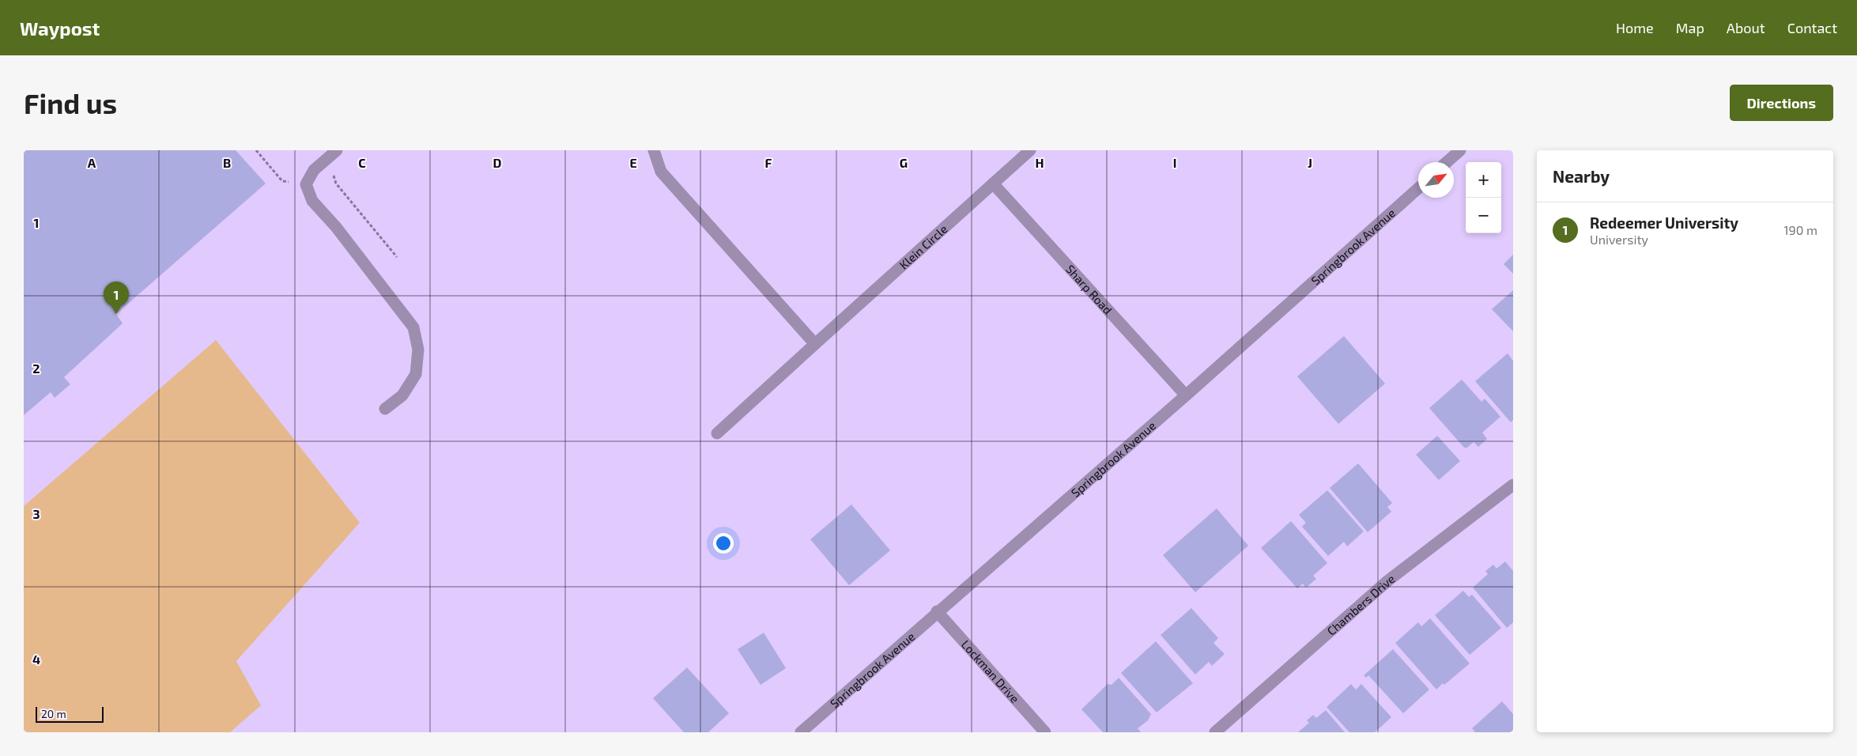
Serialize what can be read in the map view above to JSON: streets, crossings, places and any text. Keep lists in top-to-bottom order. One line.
{"streets":{"street":["Springbrook Avenue","Klein Circle","Sharp Road","Chambers Drive","Lockman Drive"]},"crossings":[["Springbrook Avenue","Sharp Road"],["Springbrook Avenue","Lockman Drive"],["Klein Circle","Sharp Road"]],"scale_bar":"20 m","north":"top right","page":{"header":"Waypost","nav":["Home","Map","About","Contact"],"buttons":"Directions","title":"Find us","heading":"Nearby","map_buttons":["+","−"],"list":[{"mark":"1","name":"Redeemer University","note":"University","value":"190 m"}],"pins":"1","scale":"20 m"},"grid":{"columns":["A","B","C","D","E","F","G","H","I","J"],"rows":["1","2","3","4"]}}
